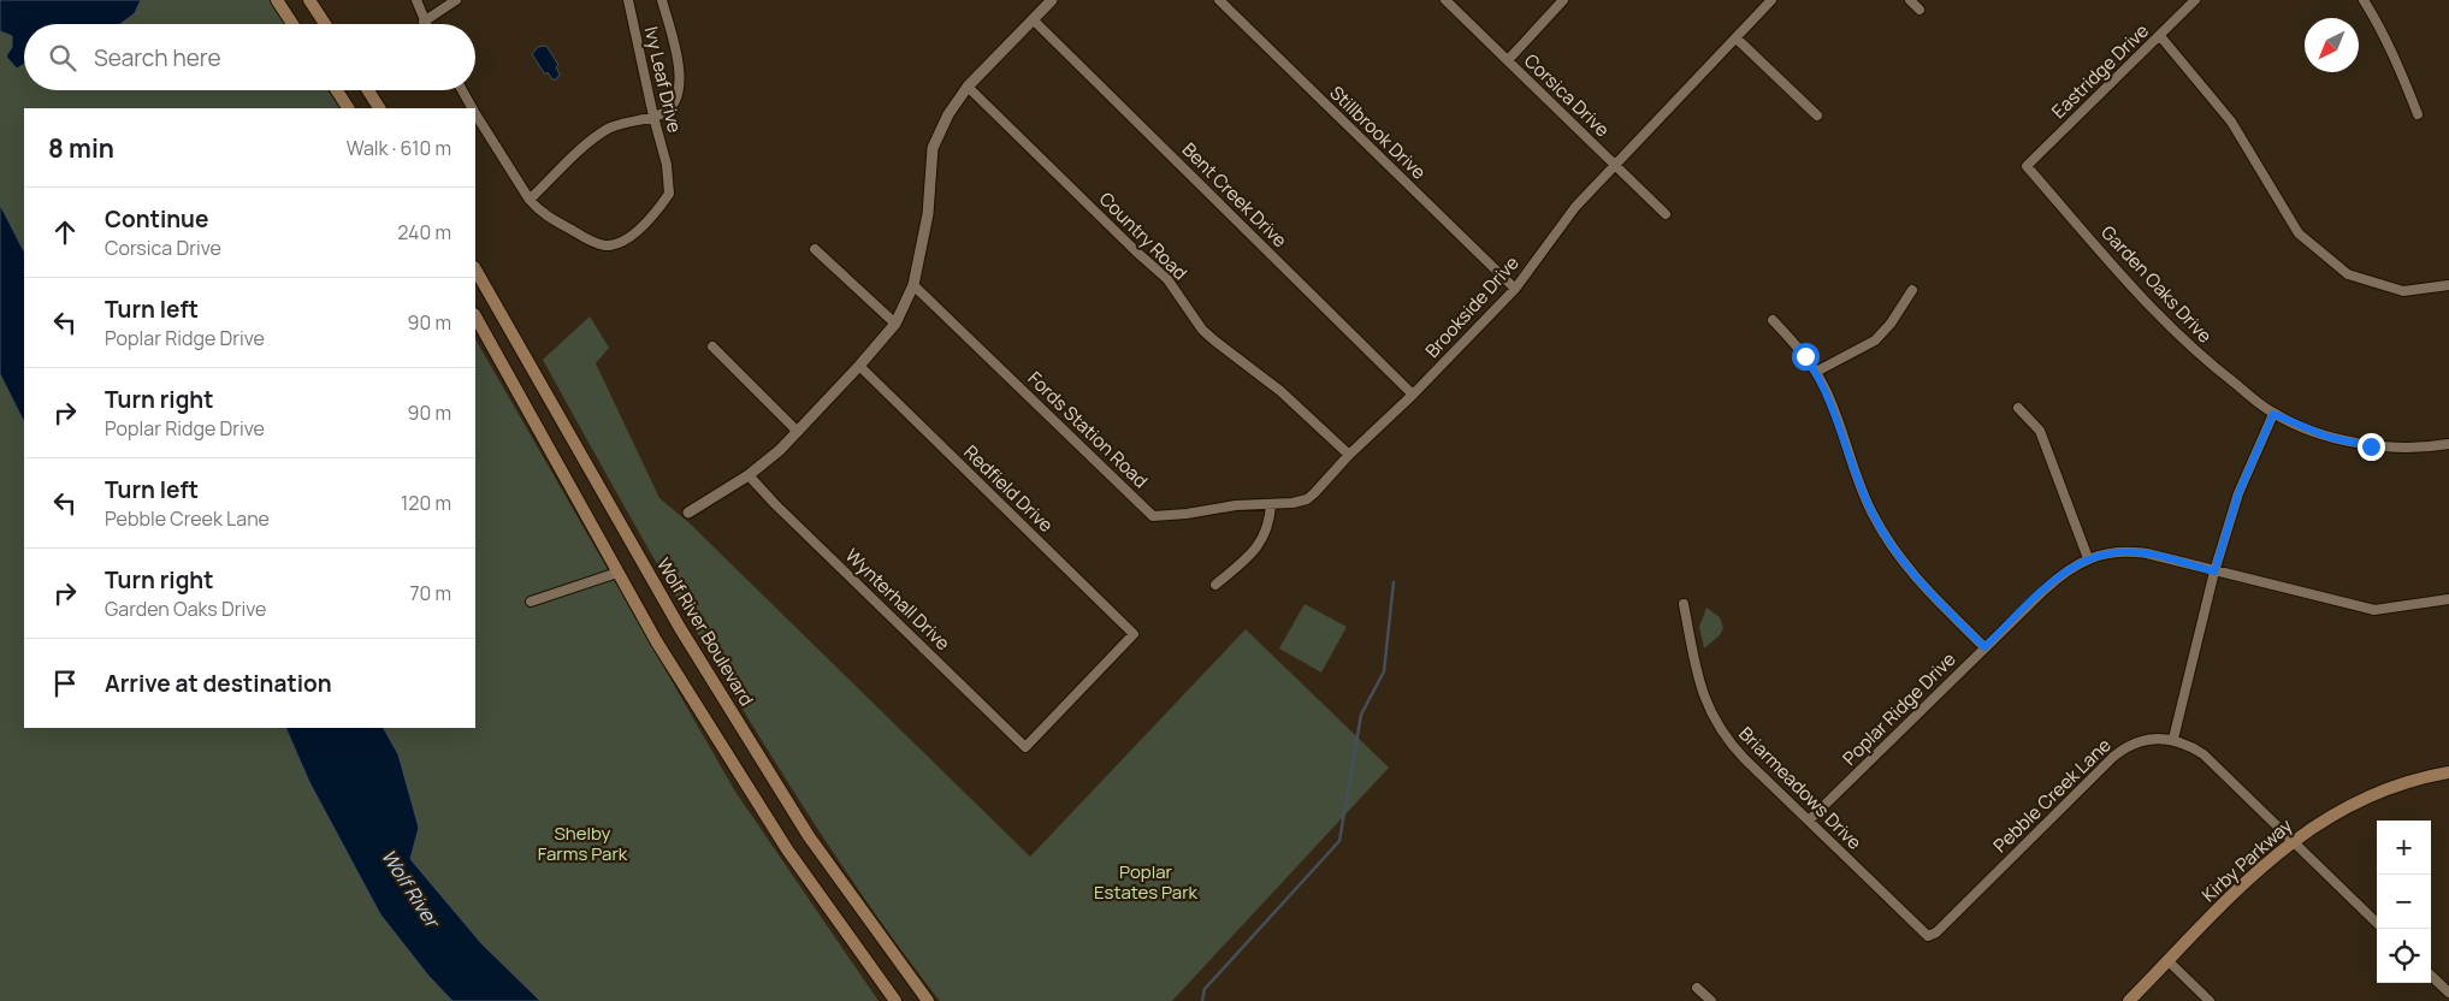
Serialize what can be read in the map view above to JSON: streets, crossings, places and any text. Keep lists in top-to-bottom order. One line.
{"streets":{"main road":["Wolf River Boulevard","Kirby Parkway"],"street":["Eastridge Drive","Ivy Leaf Drive","Corsica Drive","Stillbrook Drive","Bent Creek Drive","Country Road","Garden Oaks Drive","Brookside Drive","Fords Station Road","Redfield Drive","Wynterhall Drive","Poplar Ridge Drive","Briarmeadows Drive","Pebble Creek Lane"]},"crossings":[["Eastridge Drive","Garden Oaks Drive"],["Corsica Drive","Brookside Drive"],["Stillbrook Drive","Brookside Drive"],["Bent Creek Drive","Brookside Drive"],["Country Road","Brookside Drive"],["Brookside Drive","Fords Station Road"],["Redfield Drive","Wynterhall Drive"],["Poplar Ridge Drive","Briarmeadows Drive"],["Briarmeadows Drive","Pebble Creek Lane"]],"water":["Wolf River"],"parks":["Shelby Farms Park","Poplar Estates Park"],"north":"bottom left","page":{"search":"Search here","heading":["8 min","Walk · 610 m"],"list":[["Continue","Corsica Drive","240 m"],["Turn left","Poplar Ridge Drive","90 m"],["Turn right","Poplar Ridge Drive","90 m"],["Turn left","Pebble Creek Lane","120 m"],["Turn right","Garden Oaks Drive","70 m"],"Arrive at destination"],"map_buttons":["+","−"]}}
